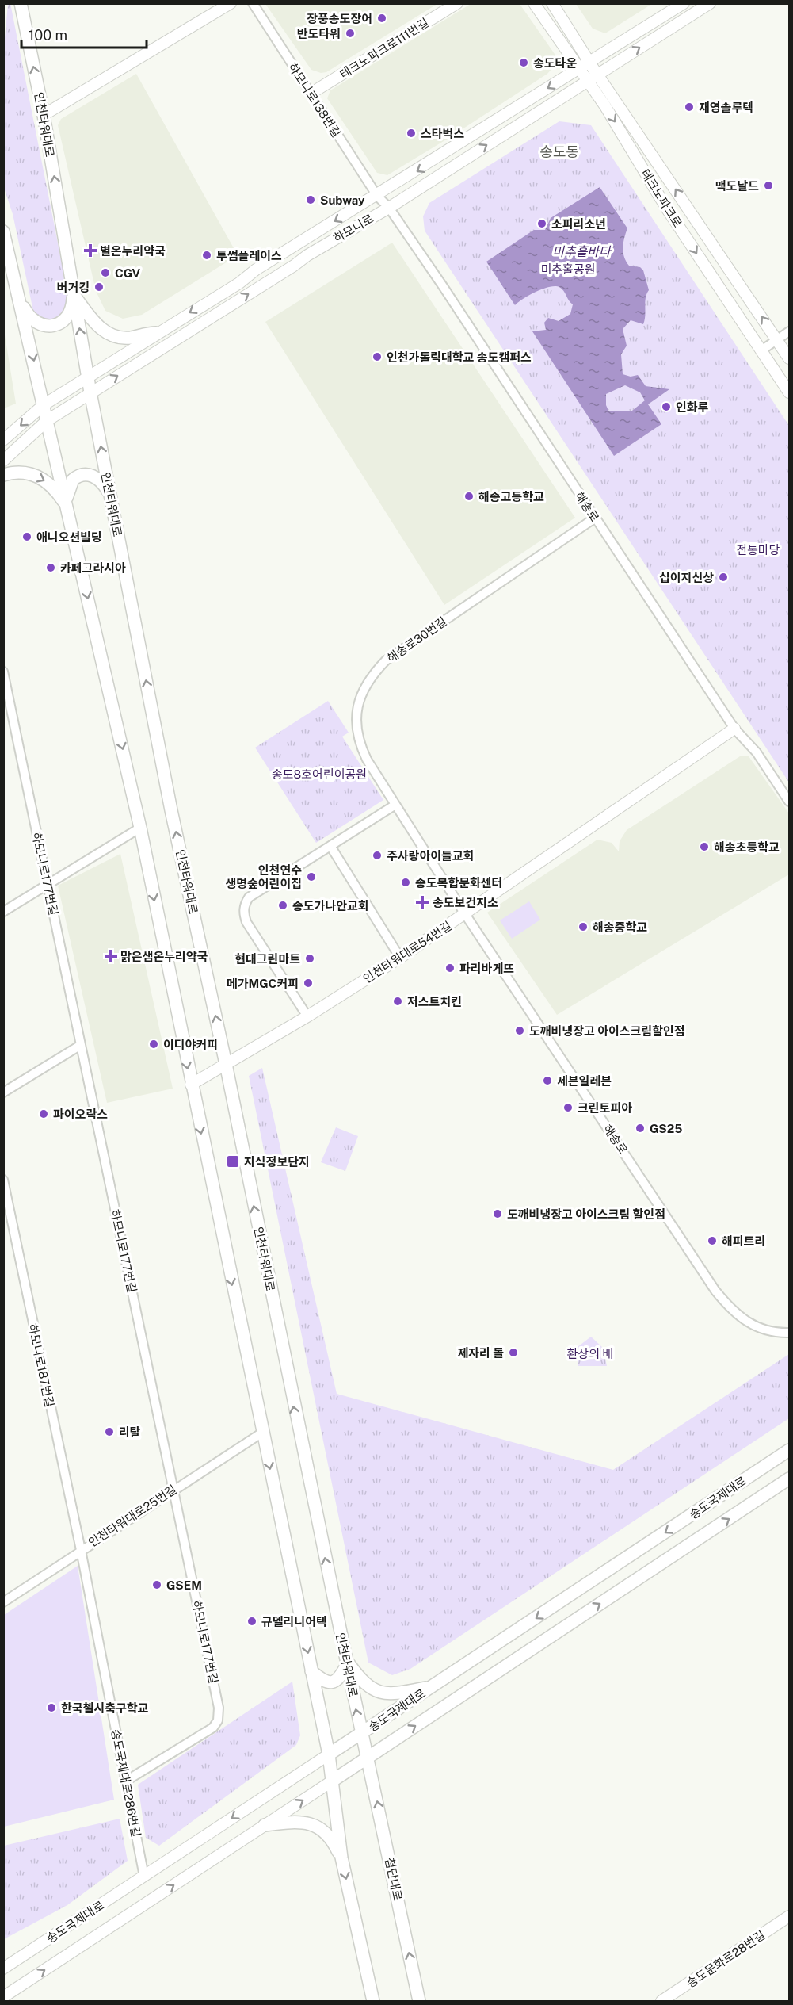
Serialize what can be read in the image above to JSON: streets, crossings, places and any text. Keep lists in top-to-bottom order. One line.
{"streets":{"main road":["인천타워대로","송도국제대로","첨단대로"],"street":["테크노파크로111번길","하모니로138번길","테크노파크로","하모니로","해송로","해송로30번길","하모니로177번길","인천타워대로54번길","하모니로187번길","인천타워대로25번길","송도국제대로286번길","송도문화로28번길"]},"crossings":[["테크노파크로111번길","하모니로138번길"],["하모니로138번길","하모니로"],["하모니로138번길","해송로"],["인천타워대로","하모니로"],["인천타워대로","인천타워대로54번길"],["인천타워대로","송도국제대로"],["인천타워대로","첨단대로"],["테크노파크로","하모니로"],["하모니로","해송로"],["해송로","해송로30번길"],["해송로","인천타워대로54번길"],["해송로30번길","인천타워대로54번길"],["하모니로177번길","인천타워대로25번길"],["하모니로177번길","송도국제대로286번길"],["하모니로187번길","인천타워대로25번길"],["하모니로187번길","송도국제대로286번길"],["송도국제대로","송도국제대로286번길"],["송도국제대로","첨단대로"],["인천타워대로25번길","송도국제대로286번길"]],"districts":["송도동"],"water":["미추홀바다"],"parks":["미추홀공원","전통마당","송도8호어린이공원","환상의 배"],"places":{"other":["장풍송도장어","반도타워","송도타운","재영솔루텍","스타벅스","맥도날드","Subway","소피리소년","투썸플레이스","CGV","버거킹","인천가톨릭대학교 송도캠퍼스","인화루","해송고등학교","애니오션빌딩","카페그라시아","십이지신상","해송초등학교","주사랑아이들교회","인천연수 생명숲어린이집","송도복합문화센터","송도가나안교회","해송중학교","현대그린마트","파리바게뜨","메가MGC커피","저스트치킨","도깨비냉장고 아이스크림할인점","이디야커피","세븐일레븐","크린토피아","파이오락스","GS25","도깨비냉장고 아이스크림 할인점","해피트리","제자리 돌","리탈","GSEM","규델리니어텍","한국첼시축구학교"],"health":["별온누리약국","송도보건지소","맑은샘온누리약국"],"transit":["지식정보단지"]},"scale_bar":"100 m"}
